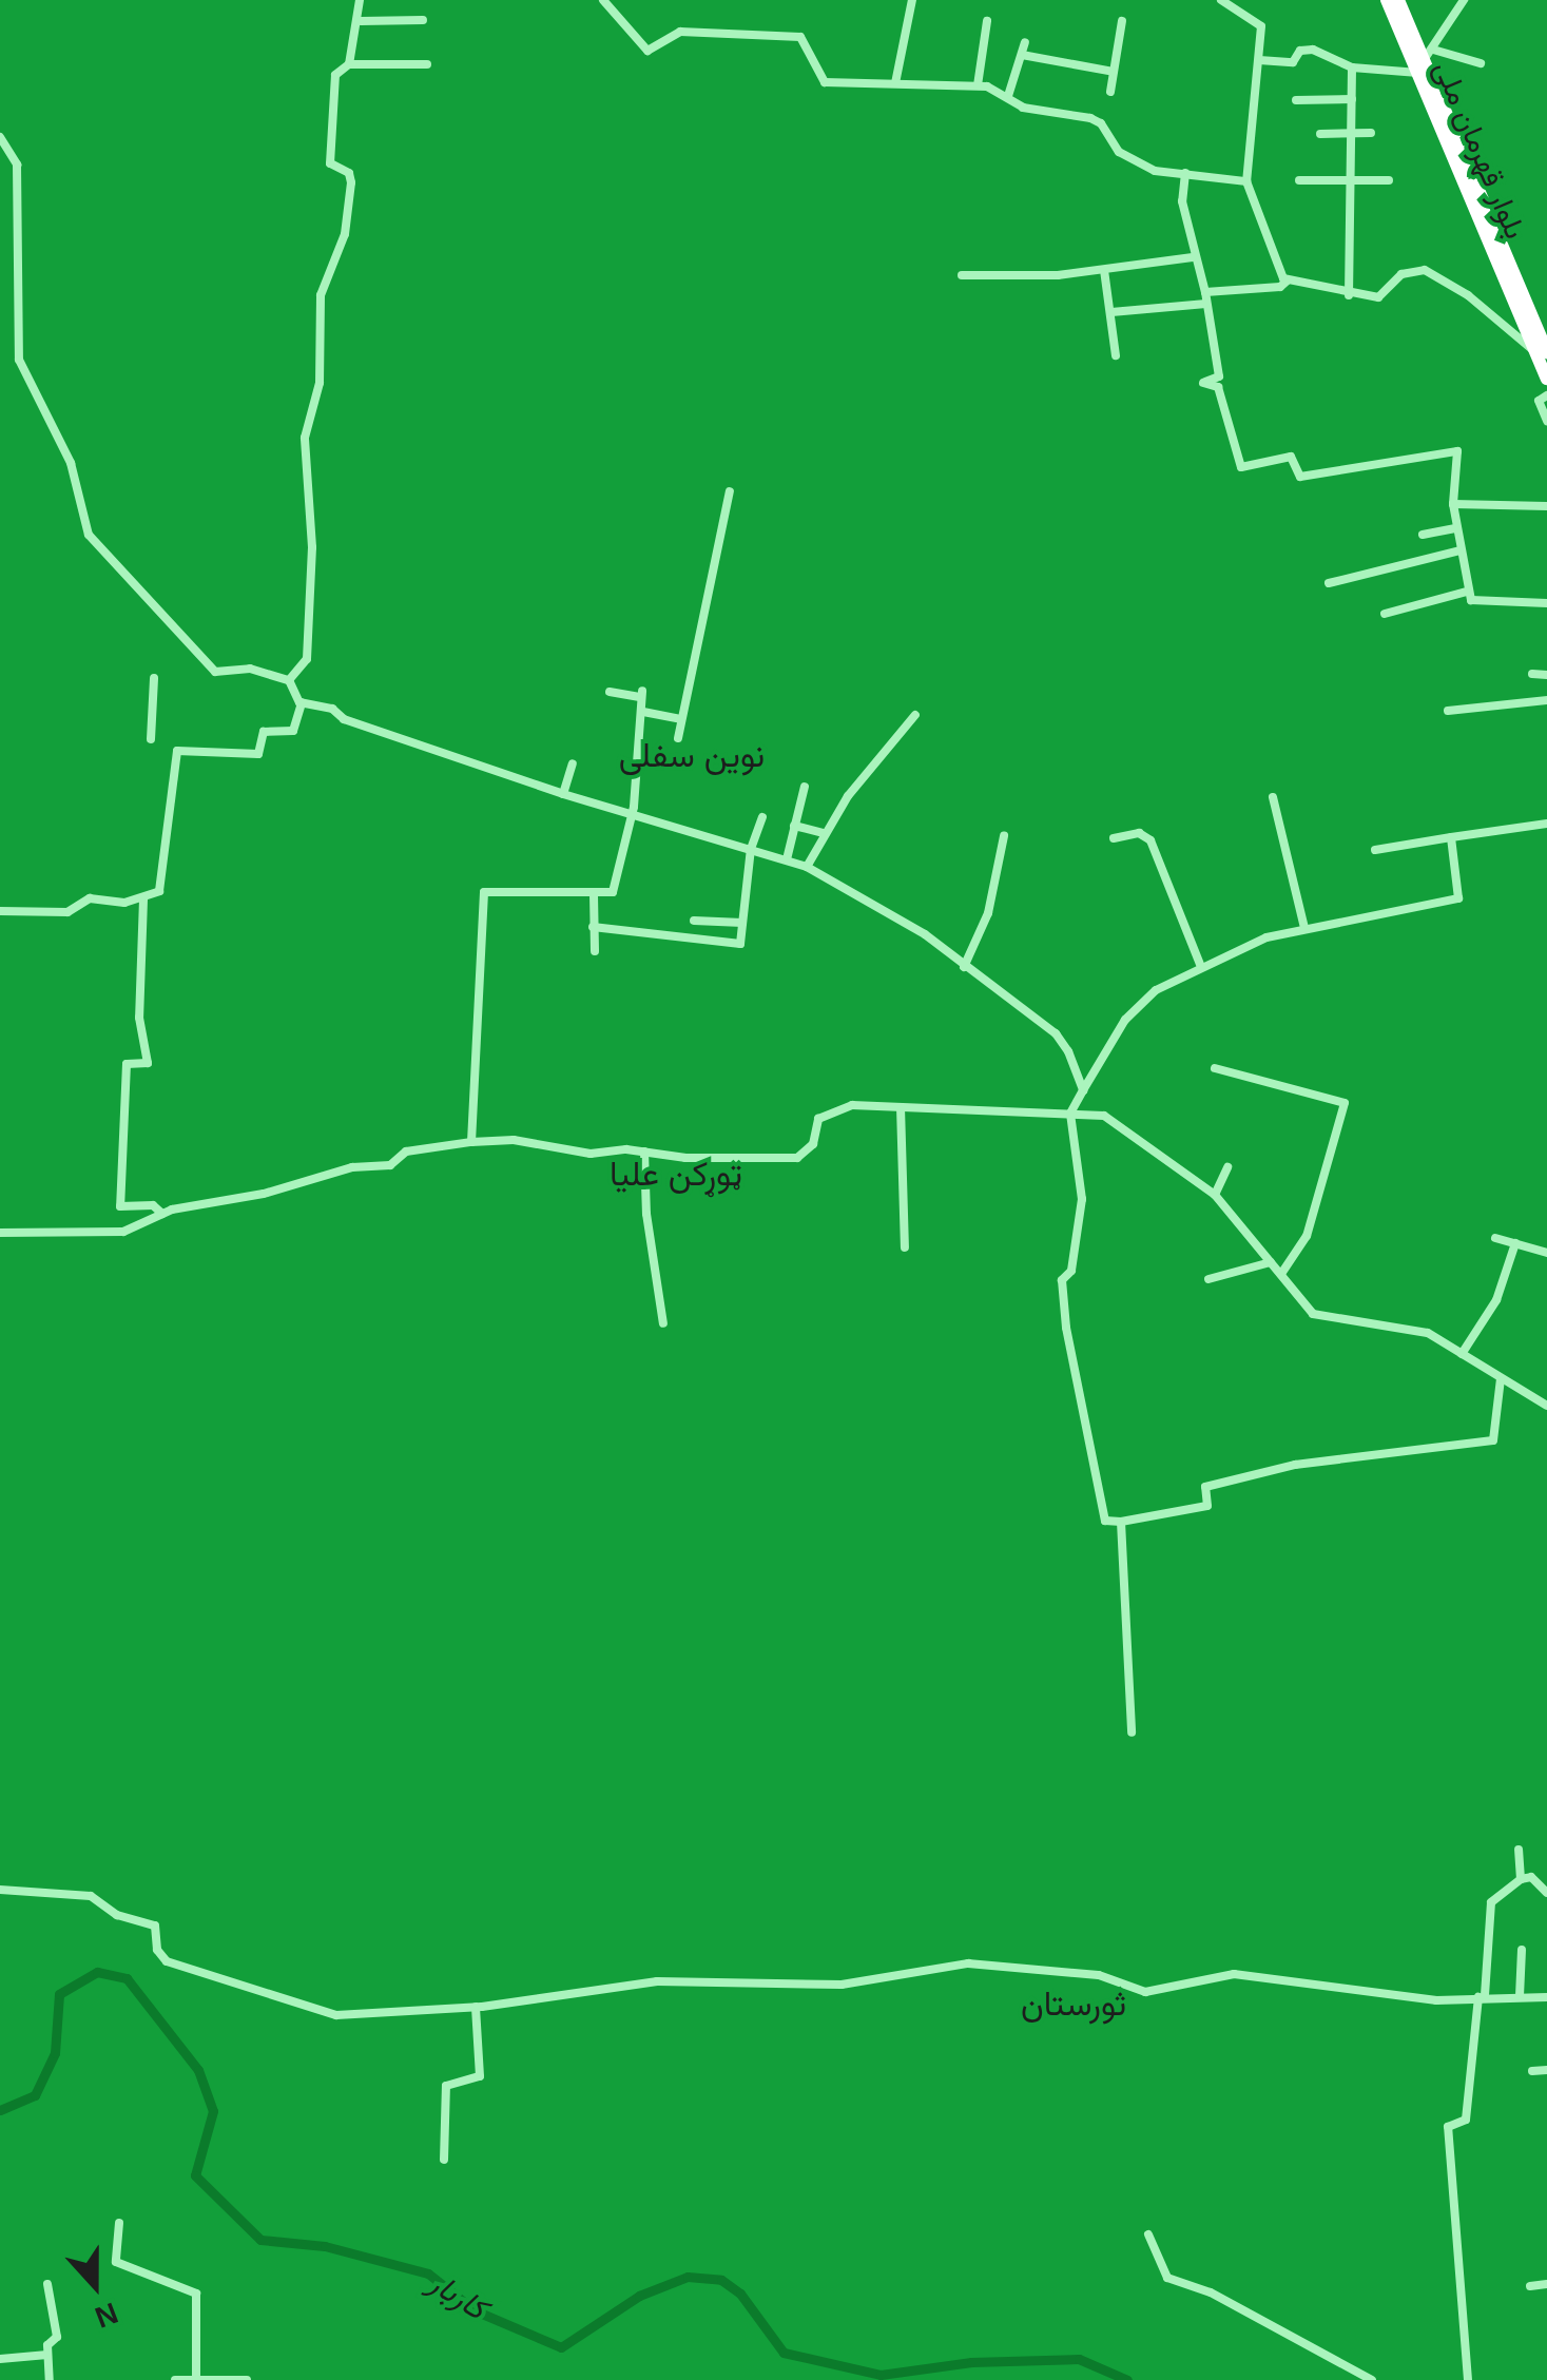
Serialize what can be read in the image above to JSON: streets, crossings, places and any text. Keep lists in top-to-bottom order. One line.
{"streets":{"highway":["بلوار قهرمان ملی"]},"districts":["نوین سفلى","ټوړکن علیا","ثورستان"],"water":["کاربار"],"north":"bottom"}
